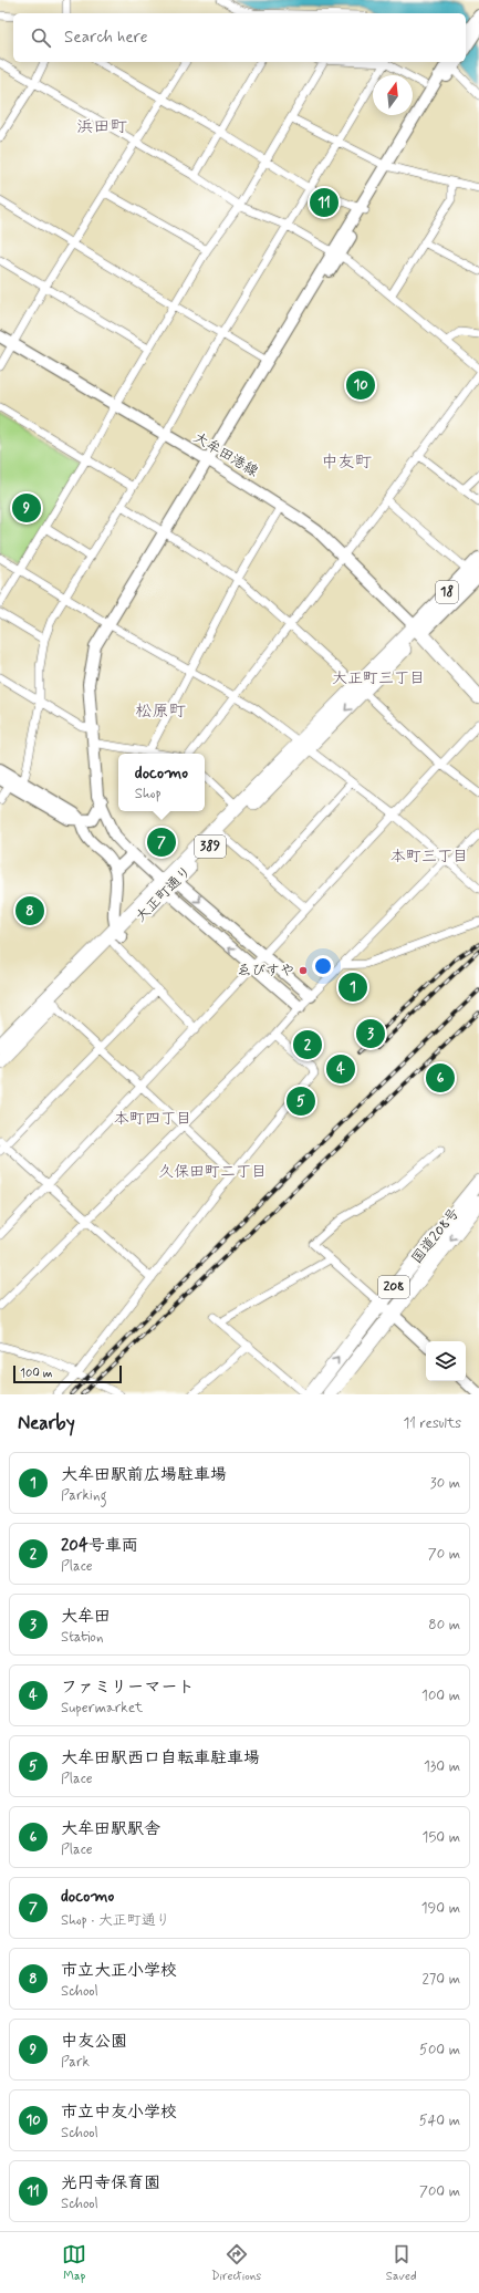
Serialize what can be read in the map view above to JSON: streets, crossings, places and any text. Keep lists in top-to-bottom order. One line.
{"streets":{"highway":["389","大正町通り","国道208号","208"],"main road":["18"],"street":["大牟田港線"]},"crossings":[["大牟田港線","18"],["大牟田港線","大正町通り"],["18","大正町通り"]],"districts":["浜田町","中友町","大正町三丁目","松原町","本町三丁目","本町四丁目","久保田町二丁目"],"places":["ゑびすや"],"scale_bar":"100 m","north":"top","page":{"search":"Search here","pins":["11","10","9","7","8","1","3","2","4","6","5"],"popup":["docomo","Shop"],"scale":"100 m","heading":["Nearby","11 results"],"list":[{"mark":"1","name":"大牟田駅前広場駐車場","note":"Parking","value":"30 m"},{"mark":"2","name":"204号車両","note":"Place","value":"70 m"},{"mark":"3","name":"大牟田","note":"Station","value":"80 m"},{"mark":"4","name":"ファミリーマート","note":"Supermarket","value":"100 m"},{"mark":"5","name":"大牟田駅西口自転車駐車場","note":"Place","value":"130 m"},{"mark":"6","name":"大牟田駅駅舎","note":"Place","value":"150 m"},{"mark":"7","name":"docomo","note":"Shop · 大正町通り","value":"190 m"},{"mark":"8","name":"市立大正小学校","note":"School","value":"270 m"},{"mark":"9","name":"中友公園","note":"Park","value":"500 m"},{"mark":"10","name":"市立中友小学校","note":"School","value":"540 m"},{"mark":"11","name":"光円寺保育園","note":"School","value":"700 m"}],"nav":["Map","Directions","Saved"]}}
